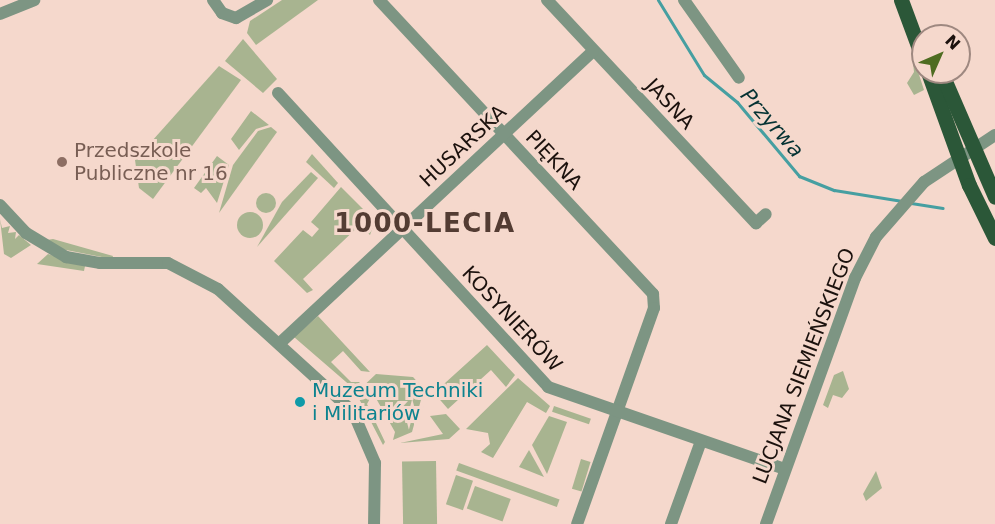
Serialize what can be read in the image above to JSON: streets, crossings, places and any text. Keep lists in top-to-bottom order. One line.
{"streets":{"street":["JASNA","HUSARSKA","PIĘKNA","KOSYNIERÓW","LUCJANA SIEMIEŃSKIEGO"]},"crossings":[["JASNA","HUSARSKA"],["HUSARSKA","PIĘKNA"],["HUSARSKA","KOSYNIERÓW"],["PIĘKNA","KOSYNIERÓW"],["KOSYNIERÓW","LUCJANA SIEMIEŃSKIEGO"]],"districts":["1000-LECIA"],"water":["Przyrwa"],"places":["Przedszkole Publiczne nr 16","Muzeum Techniki i Militariów"],"north":"top right"}
